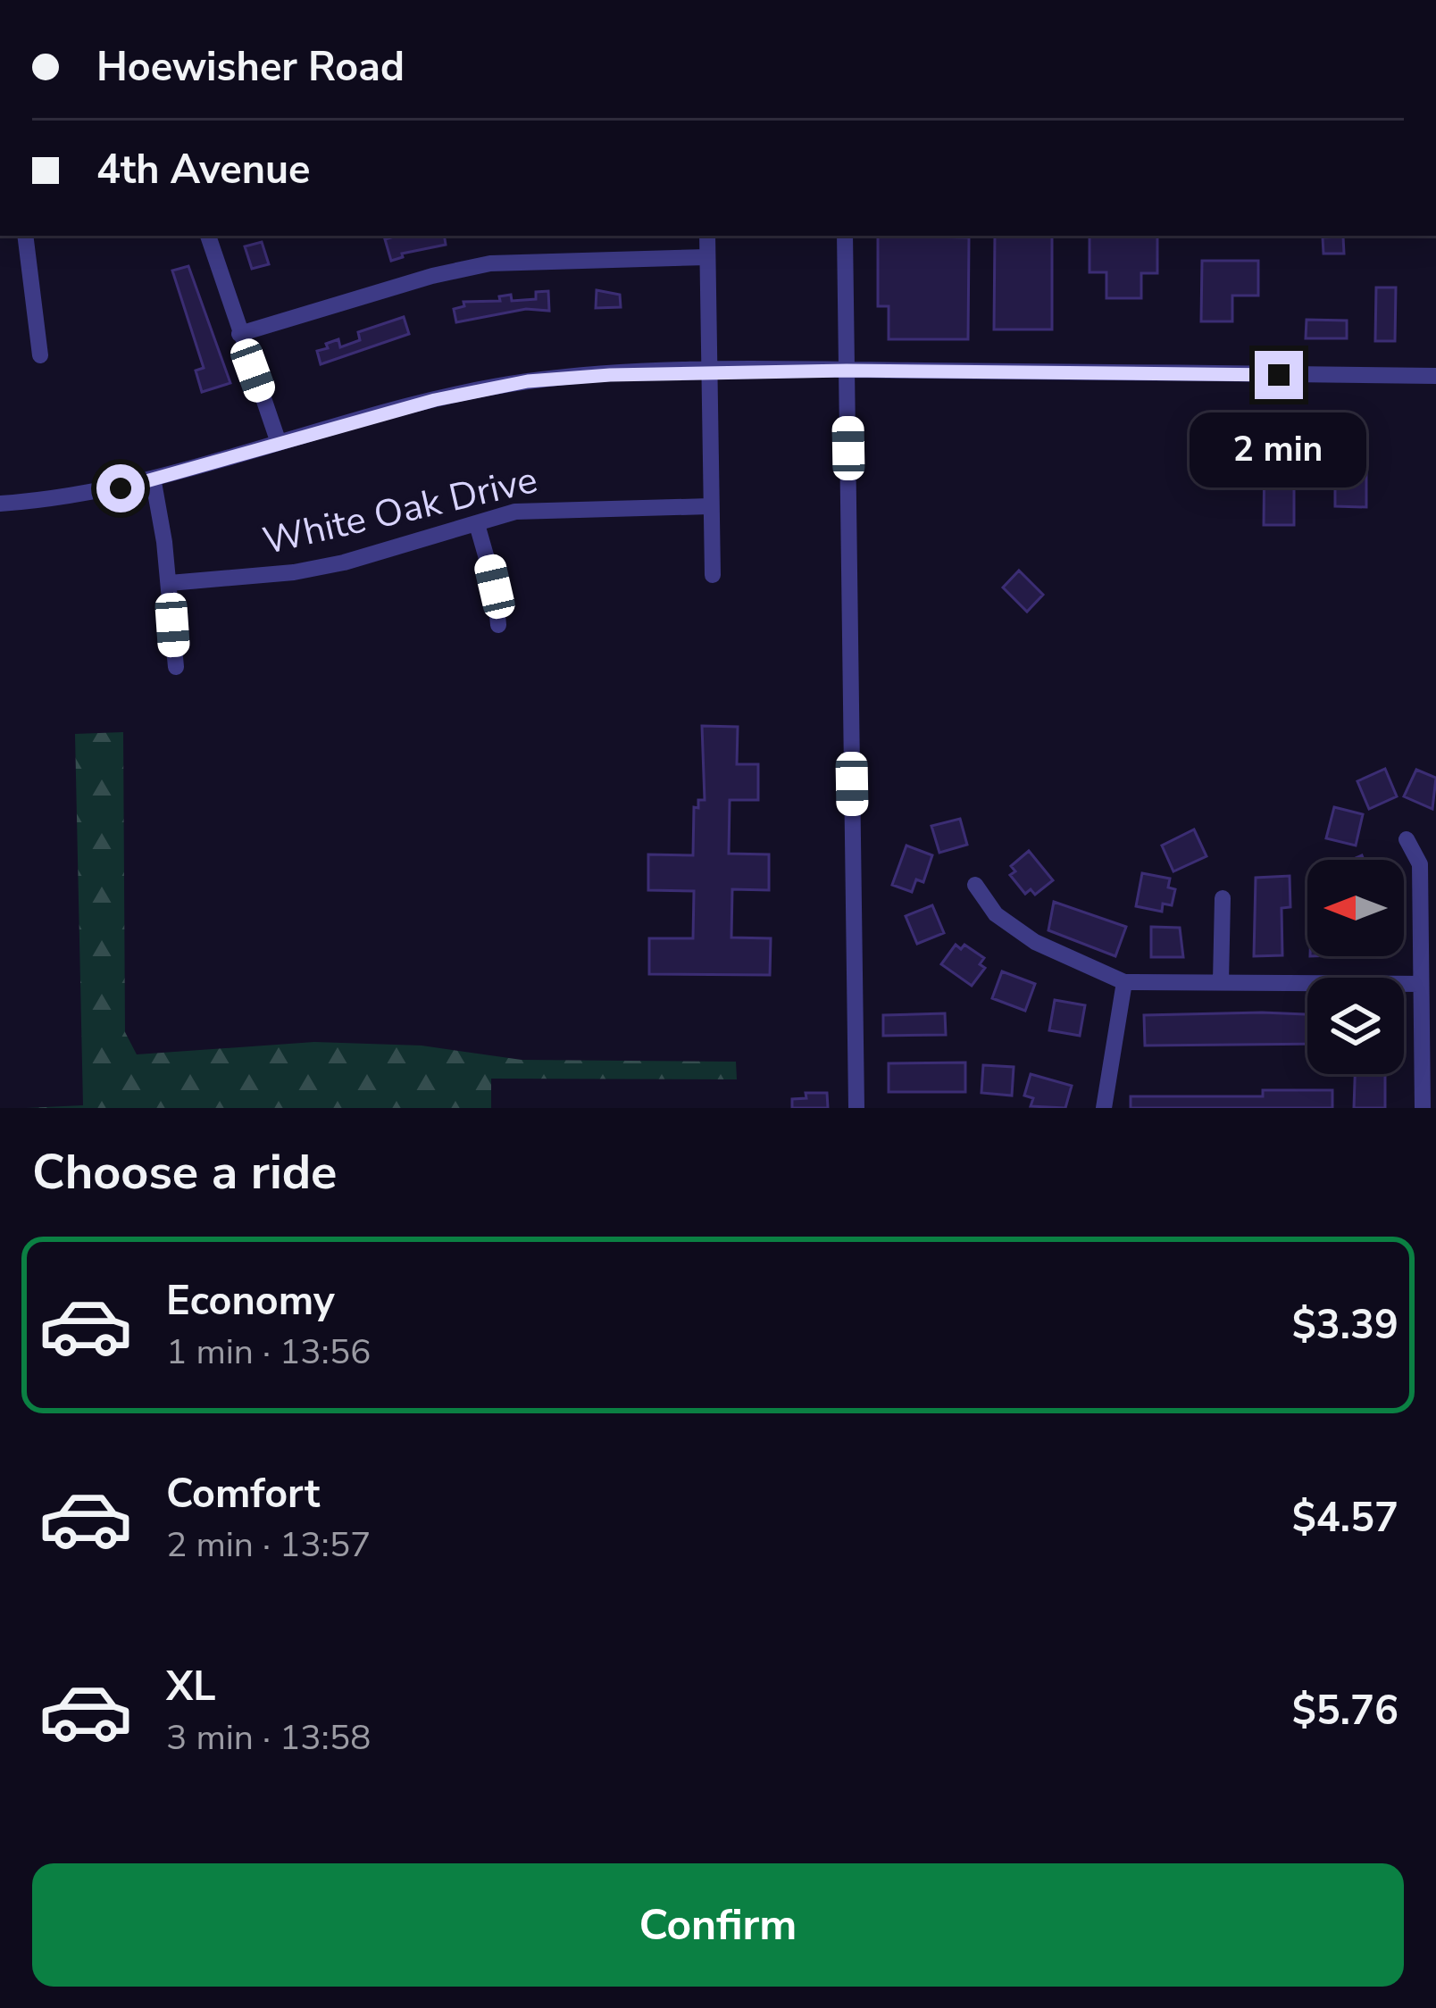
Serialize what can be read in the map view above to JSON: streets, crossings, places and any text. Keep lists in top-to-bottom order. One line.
{"streets":{"street":["White Oak Drive"]},"north":"left","page":{"banner":["Hoewisher Road","4th Avenue"],"bubble":"2 min","heading":"Choose a ride","list":[{"name":"Economy","note":"1 min · 13:56","value":"$3.39"},{"name":"Comfort","note":"2 min · 13:57","value":"$4.57"},{"name":"XL","note":"3 min · 13:58","value":"$5.76"}],"buttons":"Confirm"}}
